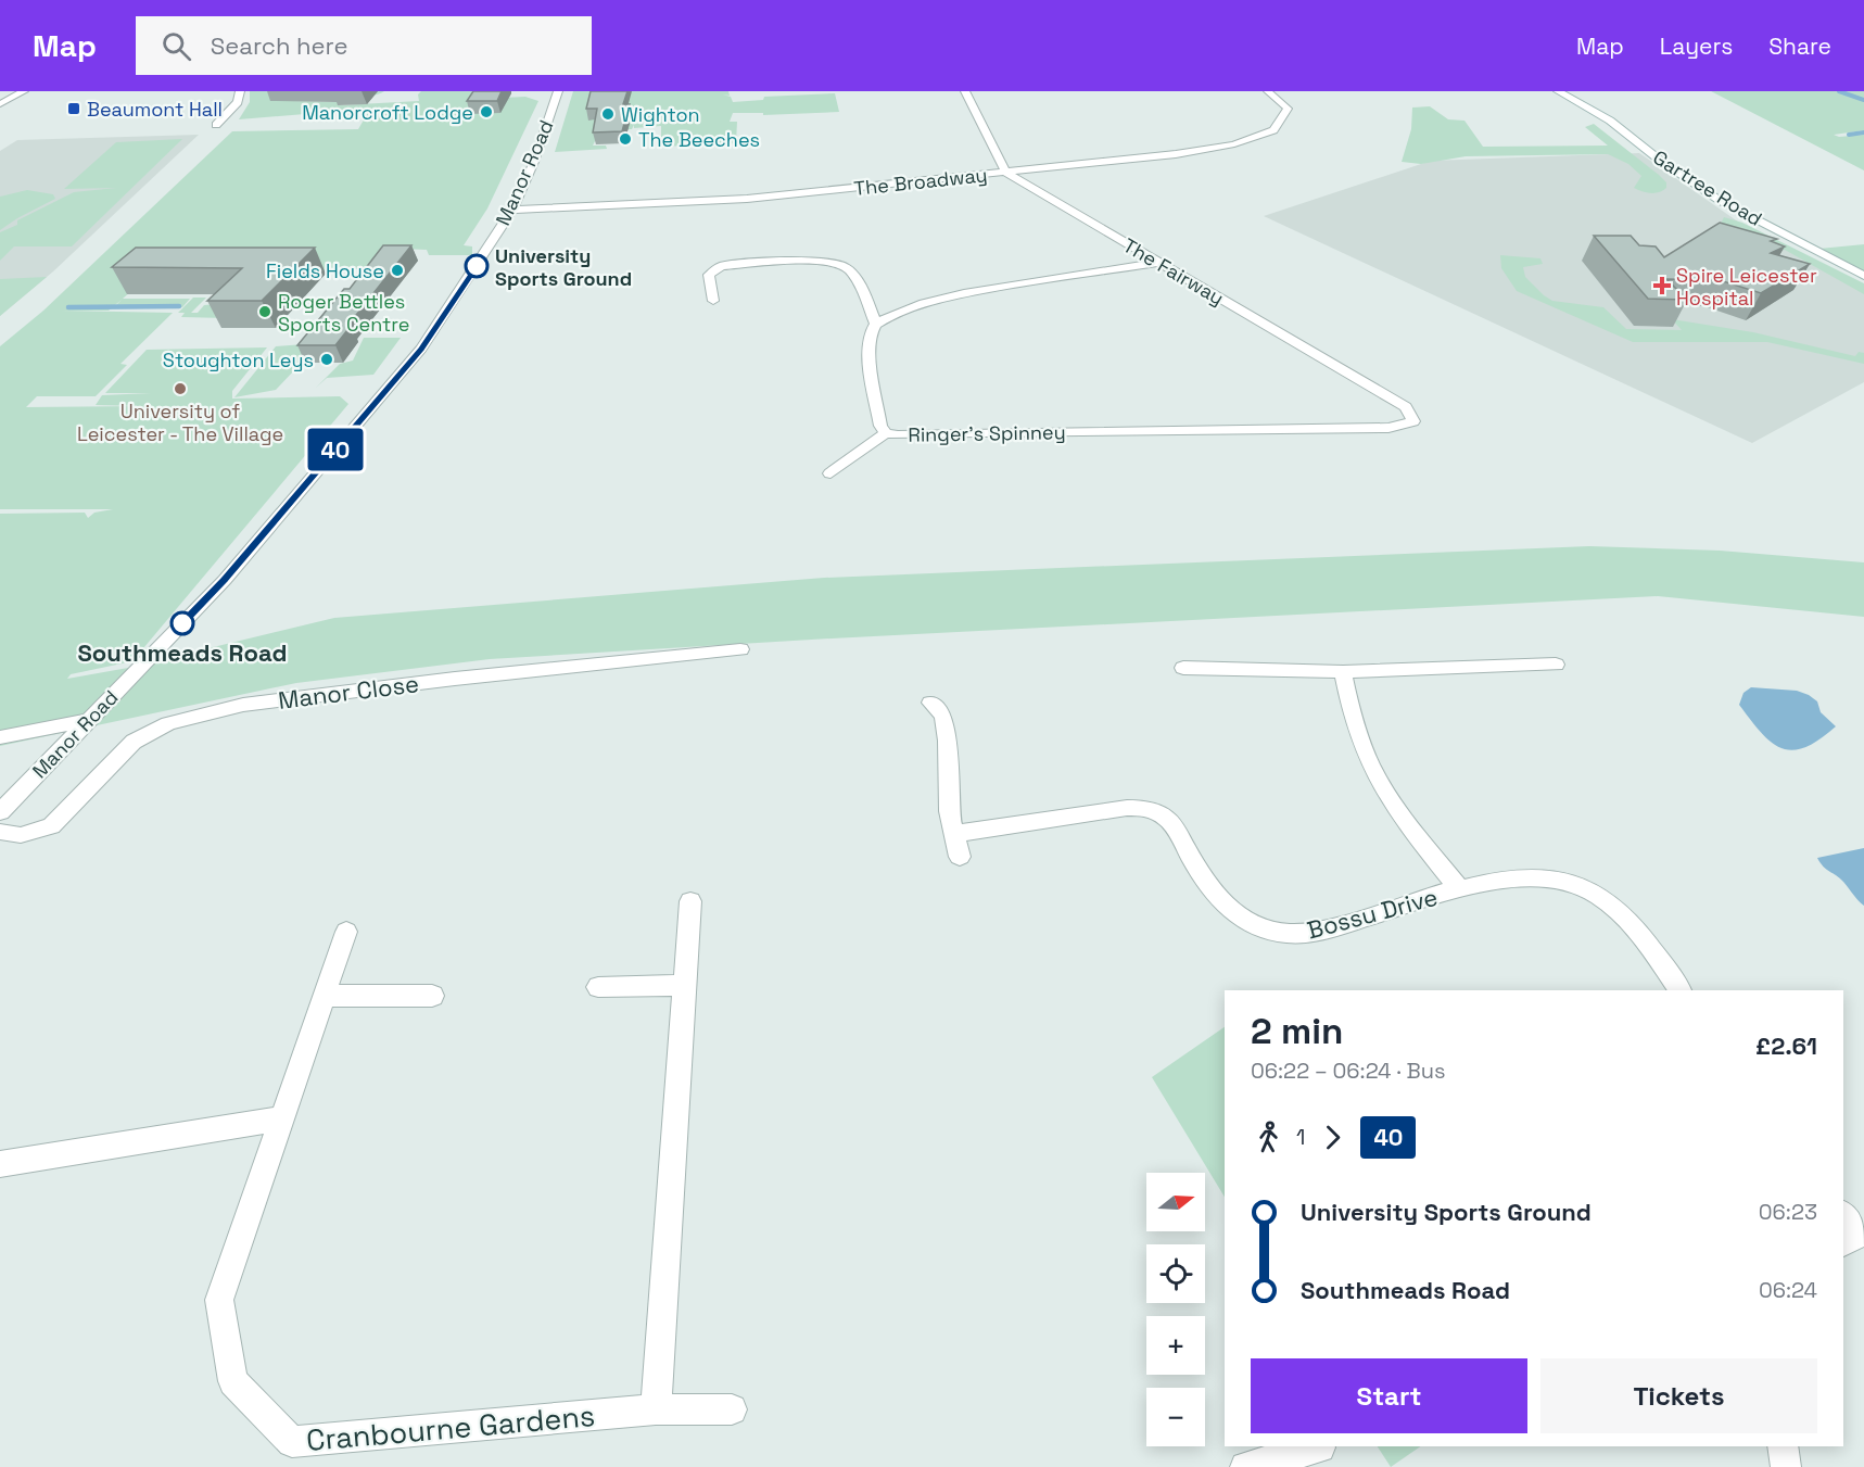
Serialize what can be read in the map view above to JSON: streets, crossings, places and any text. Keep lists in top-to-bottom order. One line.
{"streets":{"street":["Manor Road","The Broadway","Gartree Road","The Fairway","Ringer's Spinney","Manor Close","Bossu Drive","Cranbourne Gardens"]},"crossings":[["Manor Road","The Broadway"],["The Broadway","The Fairway"],["The Fairway","Ringer's Spinney"]],"places":{"transit":["Beaumont Hall"],"other":["Manorcroft Lodge","Wighton","The Beeches","University Sports Ground","Fields House","Roger Bettles Sports Centre","Stoughton Leys","University of Leicester - The Village","Southmeads Road"],"health":["Spire Leicester Hospital"]},"lines":["bus line 40"],"north":"right","page":{"header":"Map","search":"Search here","nav":["Map","Layers","Share"],"on_map":"40","heading":["2 min","06:22 – 06:24 · Bus","£2.61"],"legs":["1","40"],"map_buttons":["+","−"],"list":[{"name":"University Sports Ground","value":"06:23"},{"name":"Southmeads Road","value":"06:24"}],"buttons":["Start","Tickets"]}}
